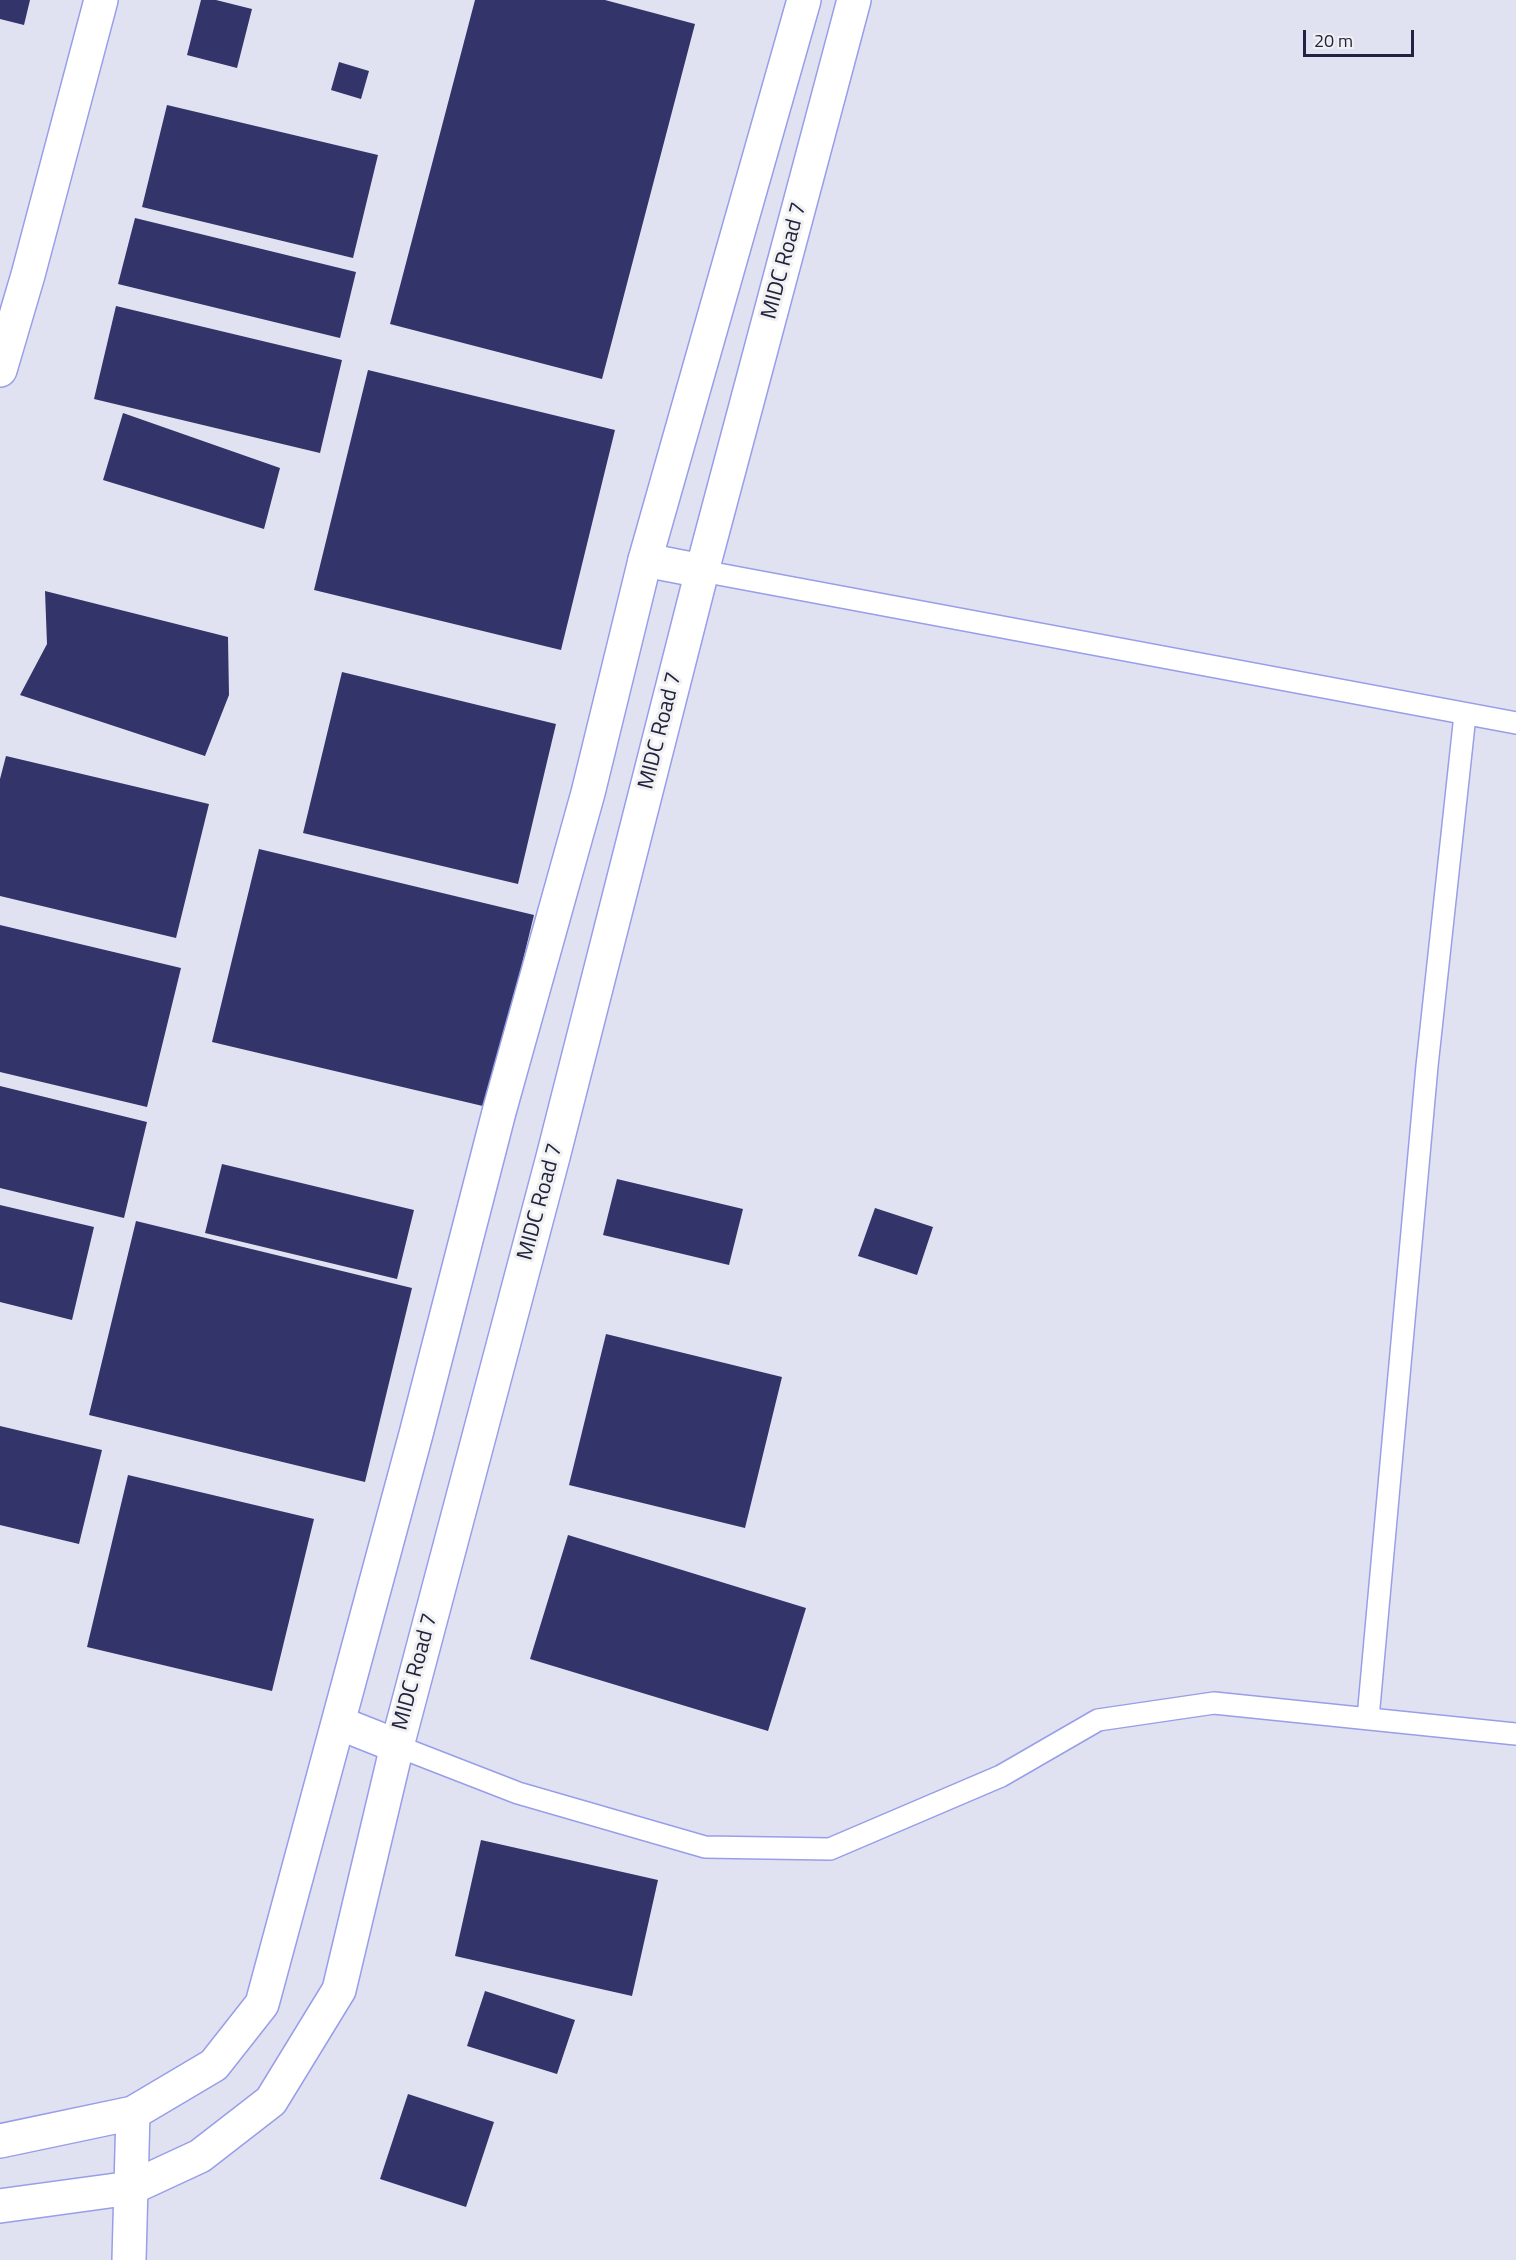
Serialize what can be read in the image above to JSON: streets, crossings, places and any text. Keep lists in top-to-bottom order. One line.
{"streets":{"street":["MIDC Road 7"]},"scale_bar":"20 m"}
